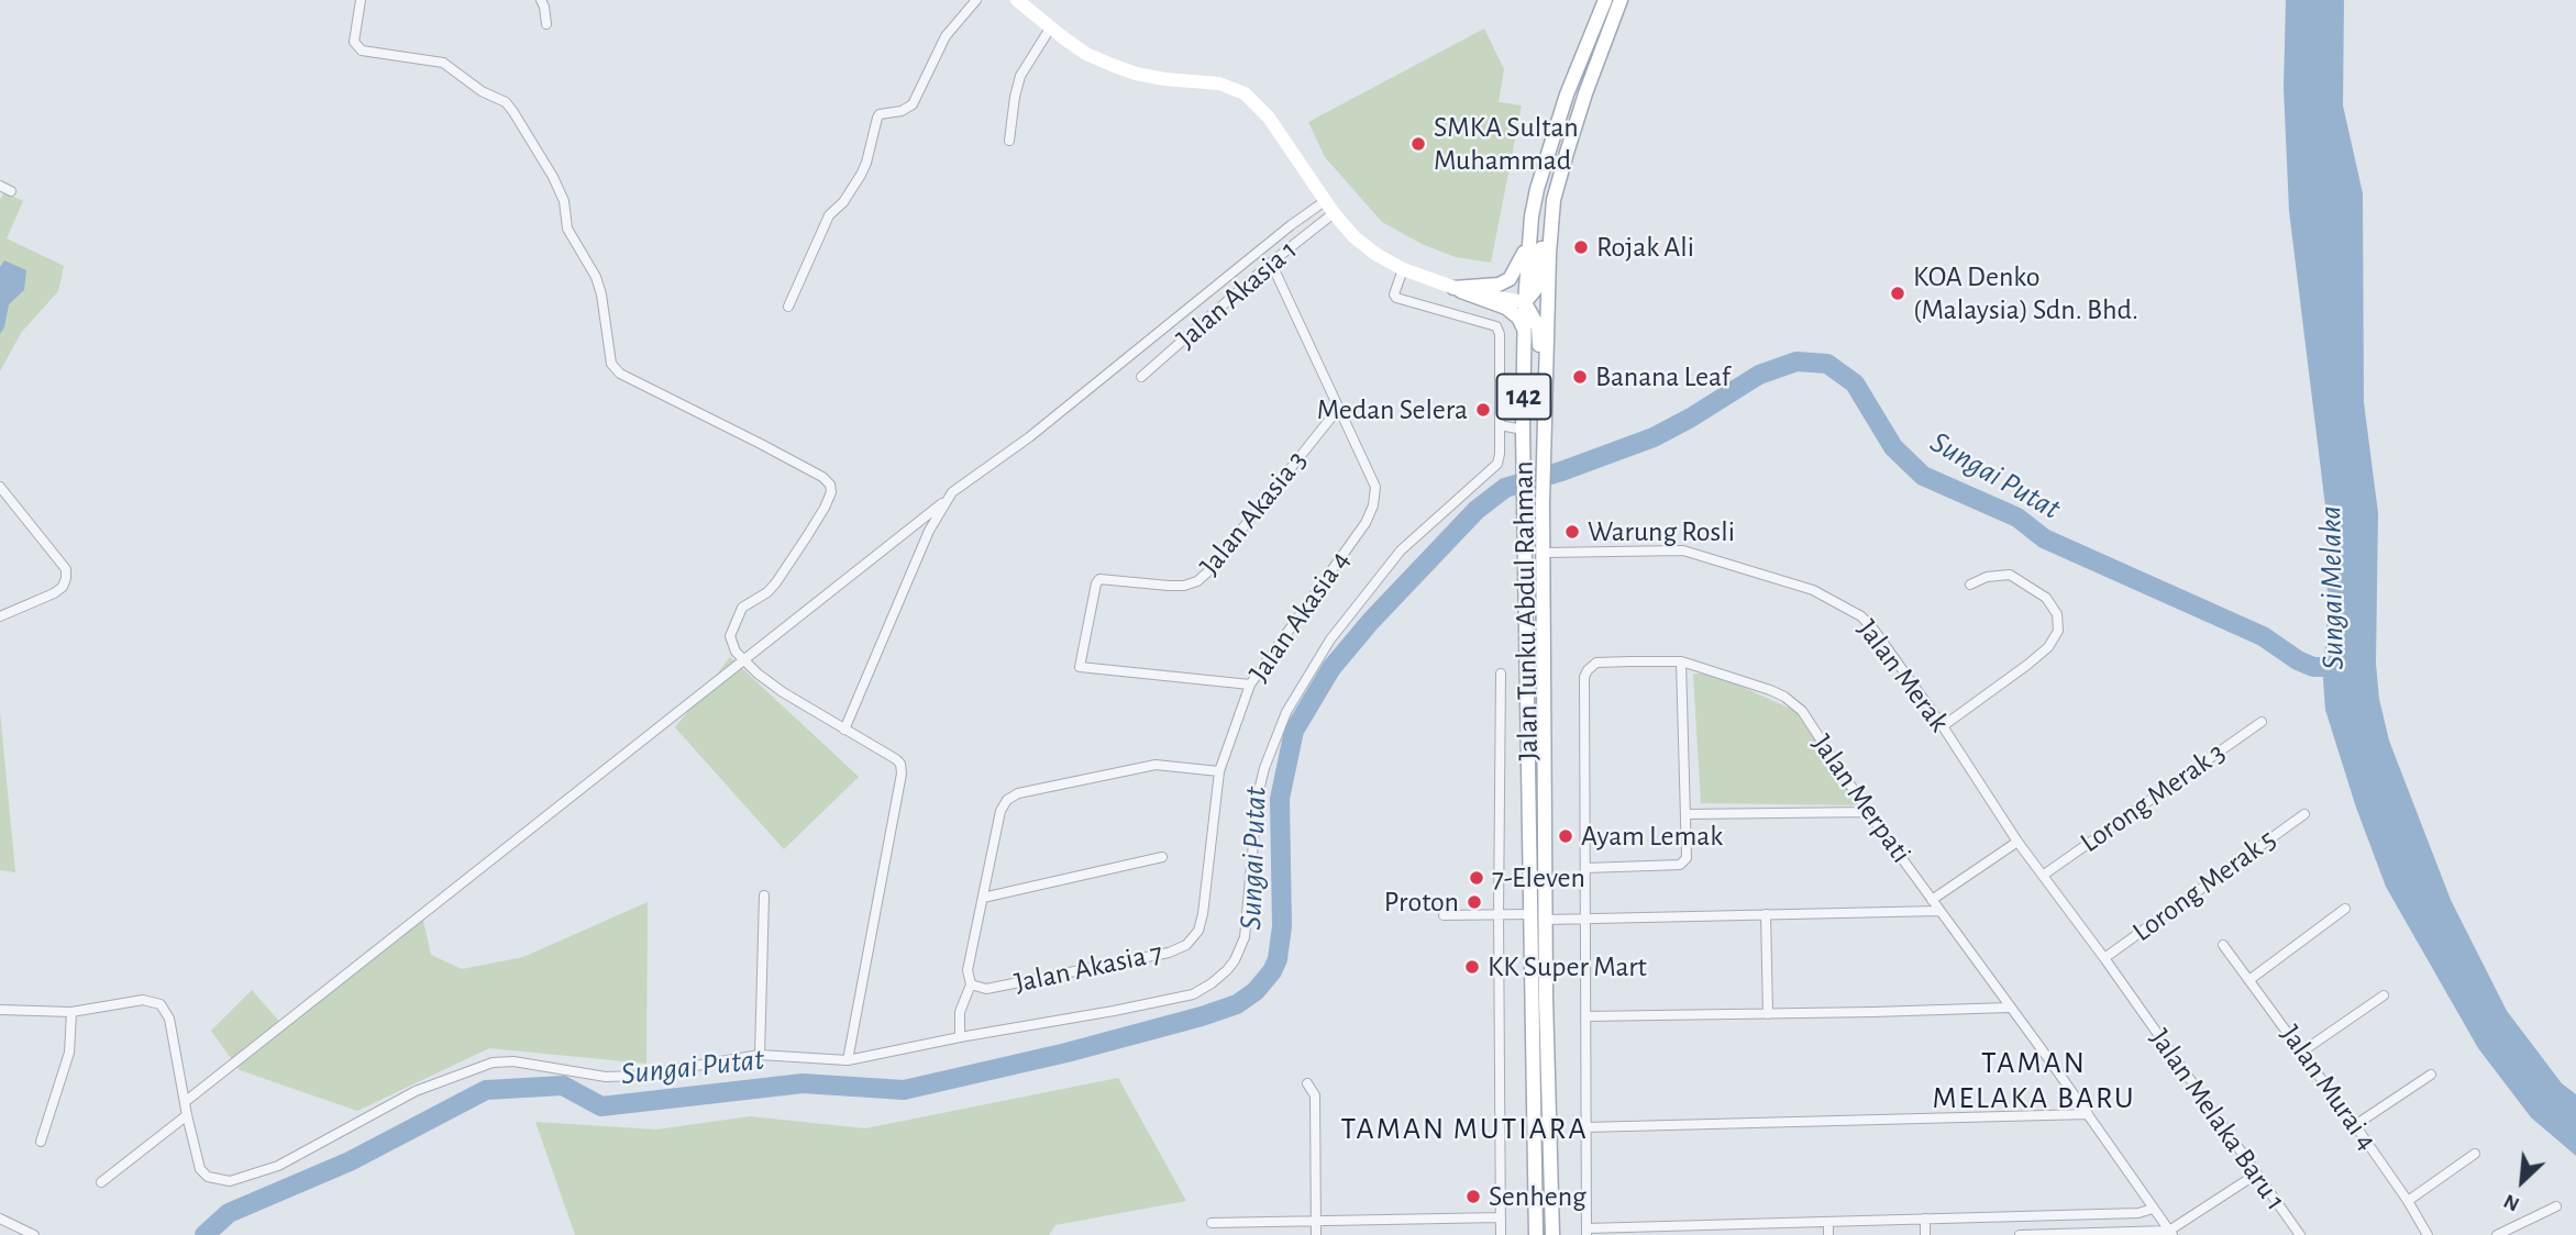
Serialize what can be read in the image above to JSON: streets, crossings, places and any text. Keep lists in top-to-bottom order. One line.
{"streets":{"main road":["142","Jalan Tunku Abdul Rahman"],"street":["Jalan Akasia 1","Jalan Akasia 3","Jalan Akasia 4","Jalan Merak","Lorong Merak 3","Jalan Merpati","Lorong Merak 5","Jalan Akasia 7","Jalan Murai 4","Jalan Melaka Baru 1"]},"crossings":[["Jalan Akasia 3","Jalan Akasia 4"],["Jalan Tunku Abdul Rahman","Jalan Merak"],["Jalan Akasia 4","Jalan Akasia 7"],["Jalan Merak","Lorong Merak 3"],["Jalan Merak","Lorong Merak 5"],["Jalan Merak","Jalan Melaka Baru 1"]],"districts":["TAMAN MELAKA BARU","TAMAN MUTIARA"],"water":["Sungai Putat","Sungai Melaka"],"places":["SMKA Sultan Muhammad","Rojak Ali","KOA Denko (Malaysia) Sdn. Bhd.","Banana Leaf","Medan Selera","Warung Rosli","Ayam Lemak","7-Eleven","Proton","KK Super Mart","Senheng"],"north":"bottom left"}
